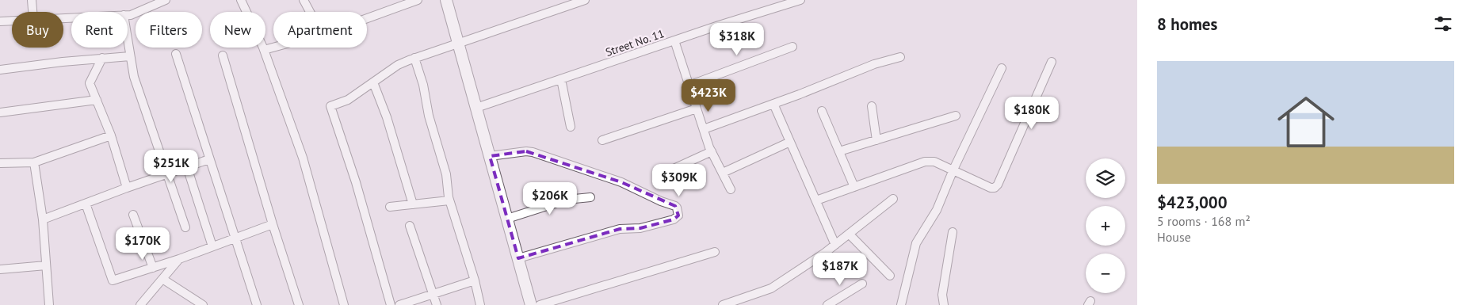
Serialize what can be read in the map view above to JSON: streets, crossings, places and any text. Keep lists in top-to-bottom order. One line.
{"streets":{"street":["Street No. 11"]},"page":{"heading":"8 homes","chip":["Buy","Rent","Filters","New","Apartment"],"price":["$318K","$423K","$180K","$251K","$309K","$206K","$170K","$187K"],"list":[{"name":"$423,000","note":"5 rooms · 168 m² · House"}],"map_buttons":["+","−"]}}
